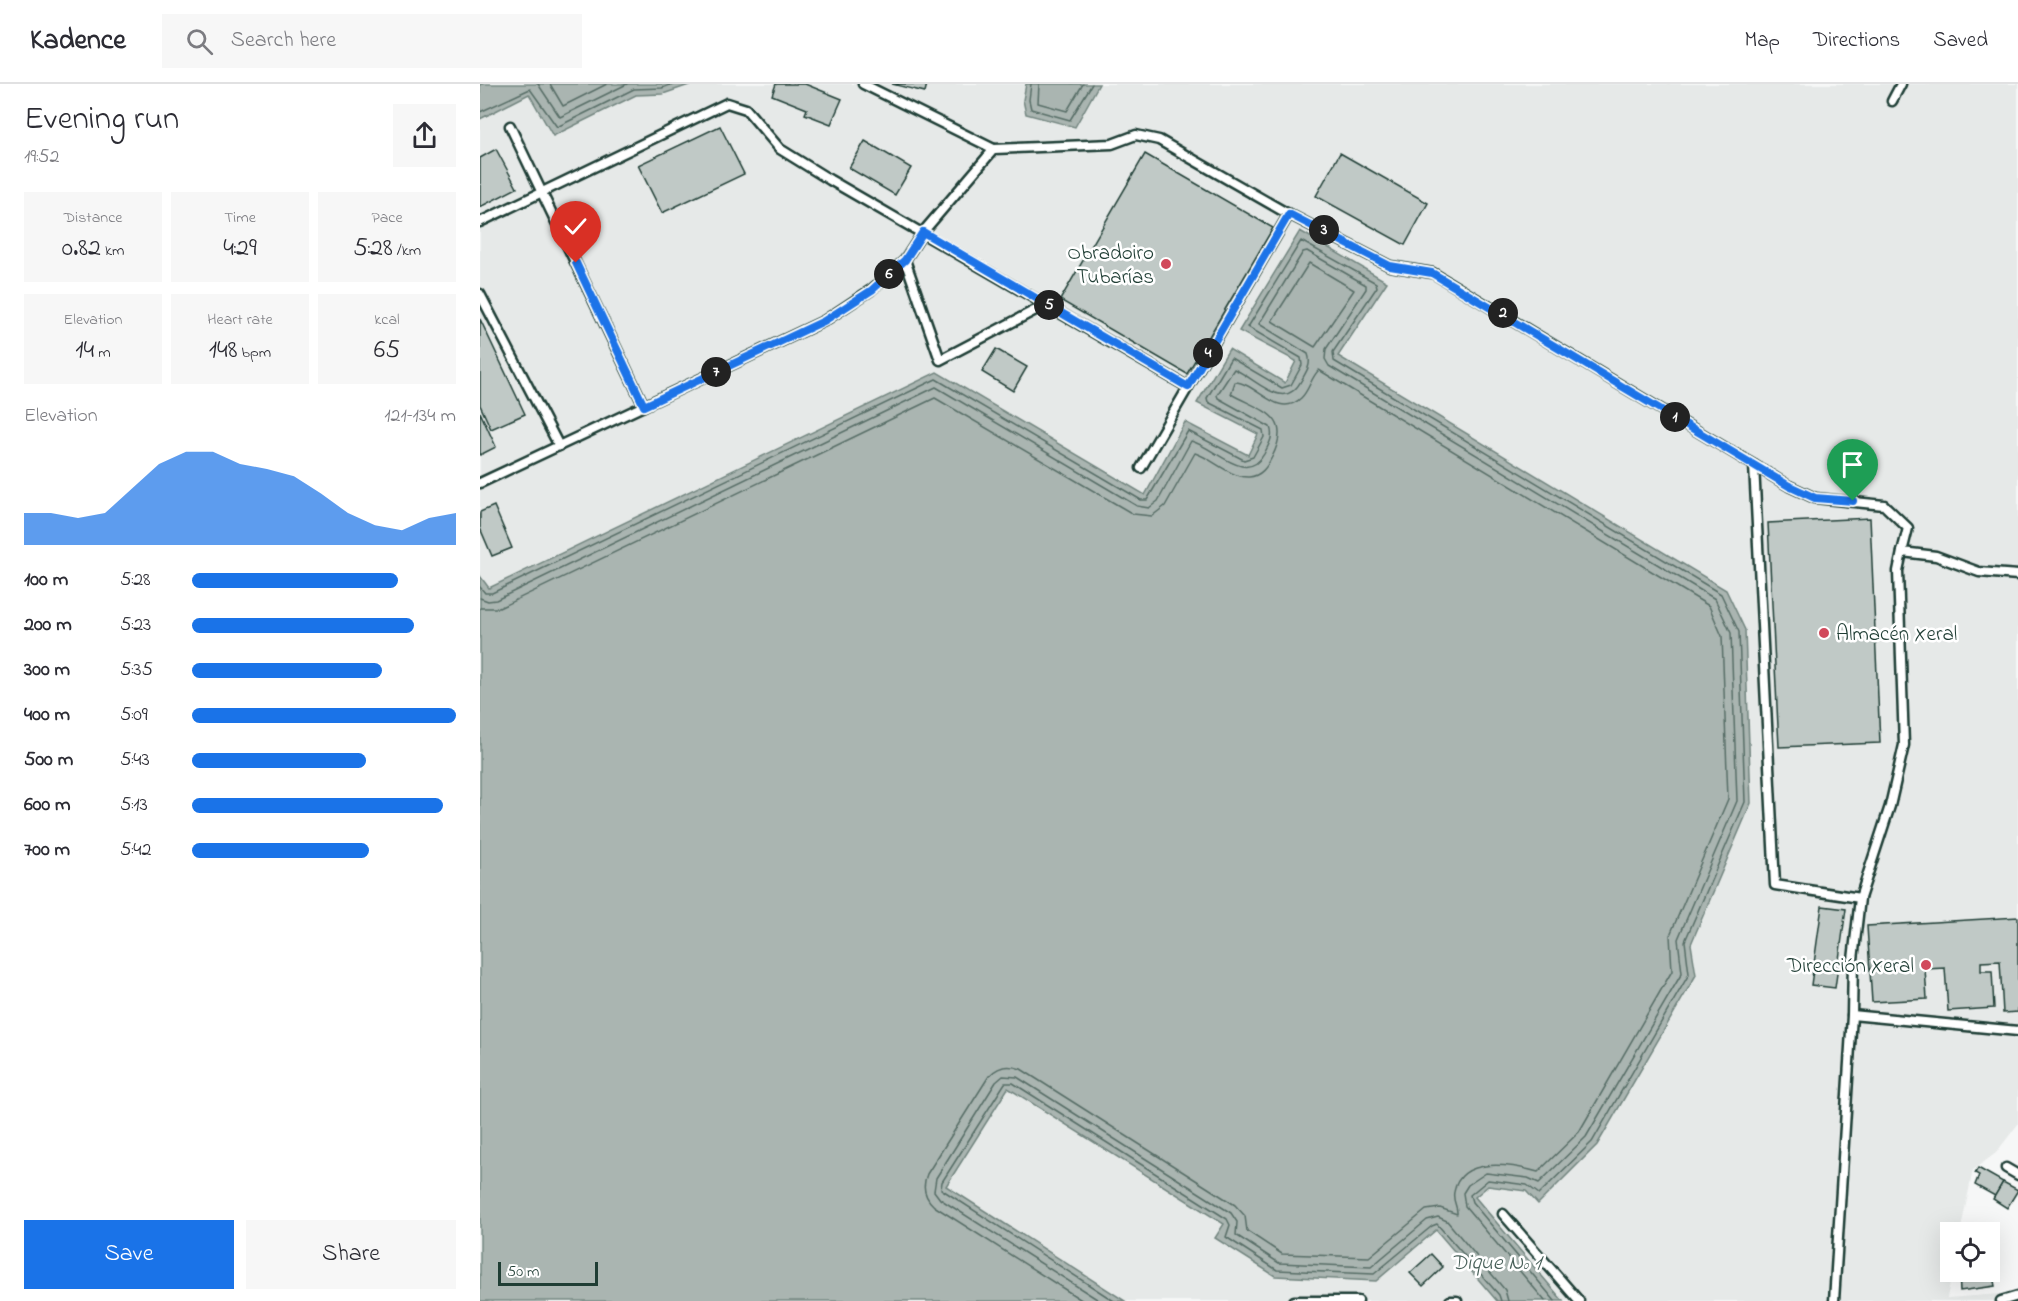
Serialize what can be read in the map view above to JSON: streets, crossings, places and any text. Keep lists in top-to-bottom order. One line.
{"water":["Dique Nº 1"],"places":["Obradoiro Tubarías","Almacén Xeral","Dirección Xeral"],"scale_bar":"50 m","page":{"header":"Kadence","search":"Search here","nav":["Map","Directions","Saved"],"heading":["Evening run","19:52"],"stats":[["Distance","0.82 km"],["Time","4:29"],["Pace","5:28 /km"],["Elevation","14 m"],["Heart rate","148 bpm"],["kcal","65"]],"pins":["3","6","5","2","4","7","1"],"chart":["Elevation","121–134 m"],"list":[{"name":"100 m","note":"5:28"},{"name":"200 m","note":"5:23"},{"name":"300 m","note":"5:35"},{"name":"400 m","note":"5:09"},{"name":"500 m","note":"5:43"},{"name":"600 m","note":"5:13"},{"name":"700 m","note":"5:42"}],"buttons":["Save","Share"],"scale":"50 m"}}
